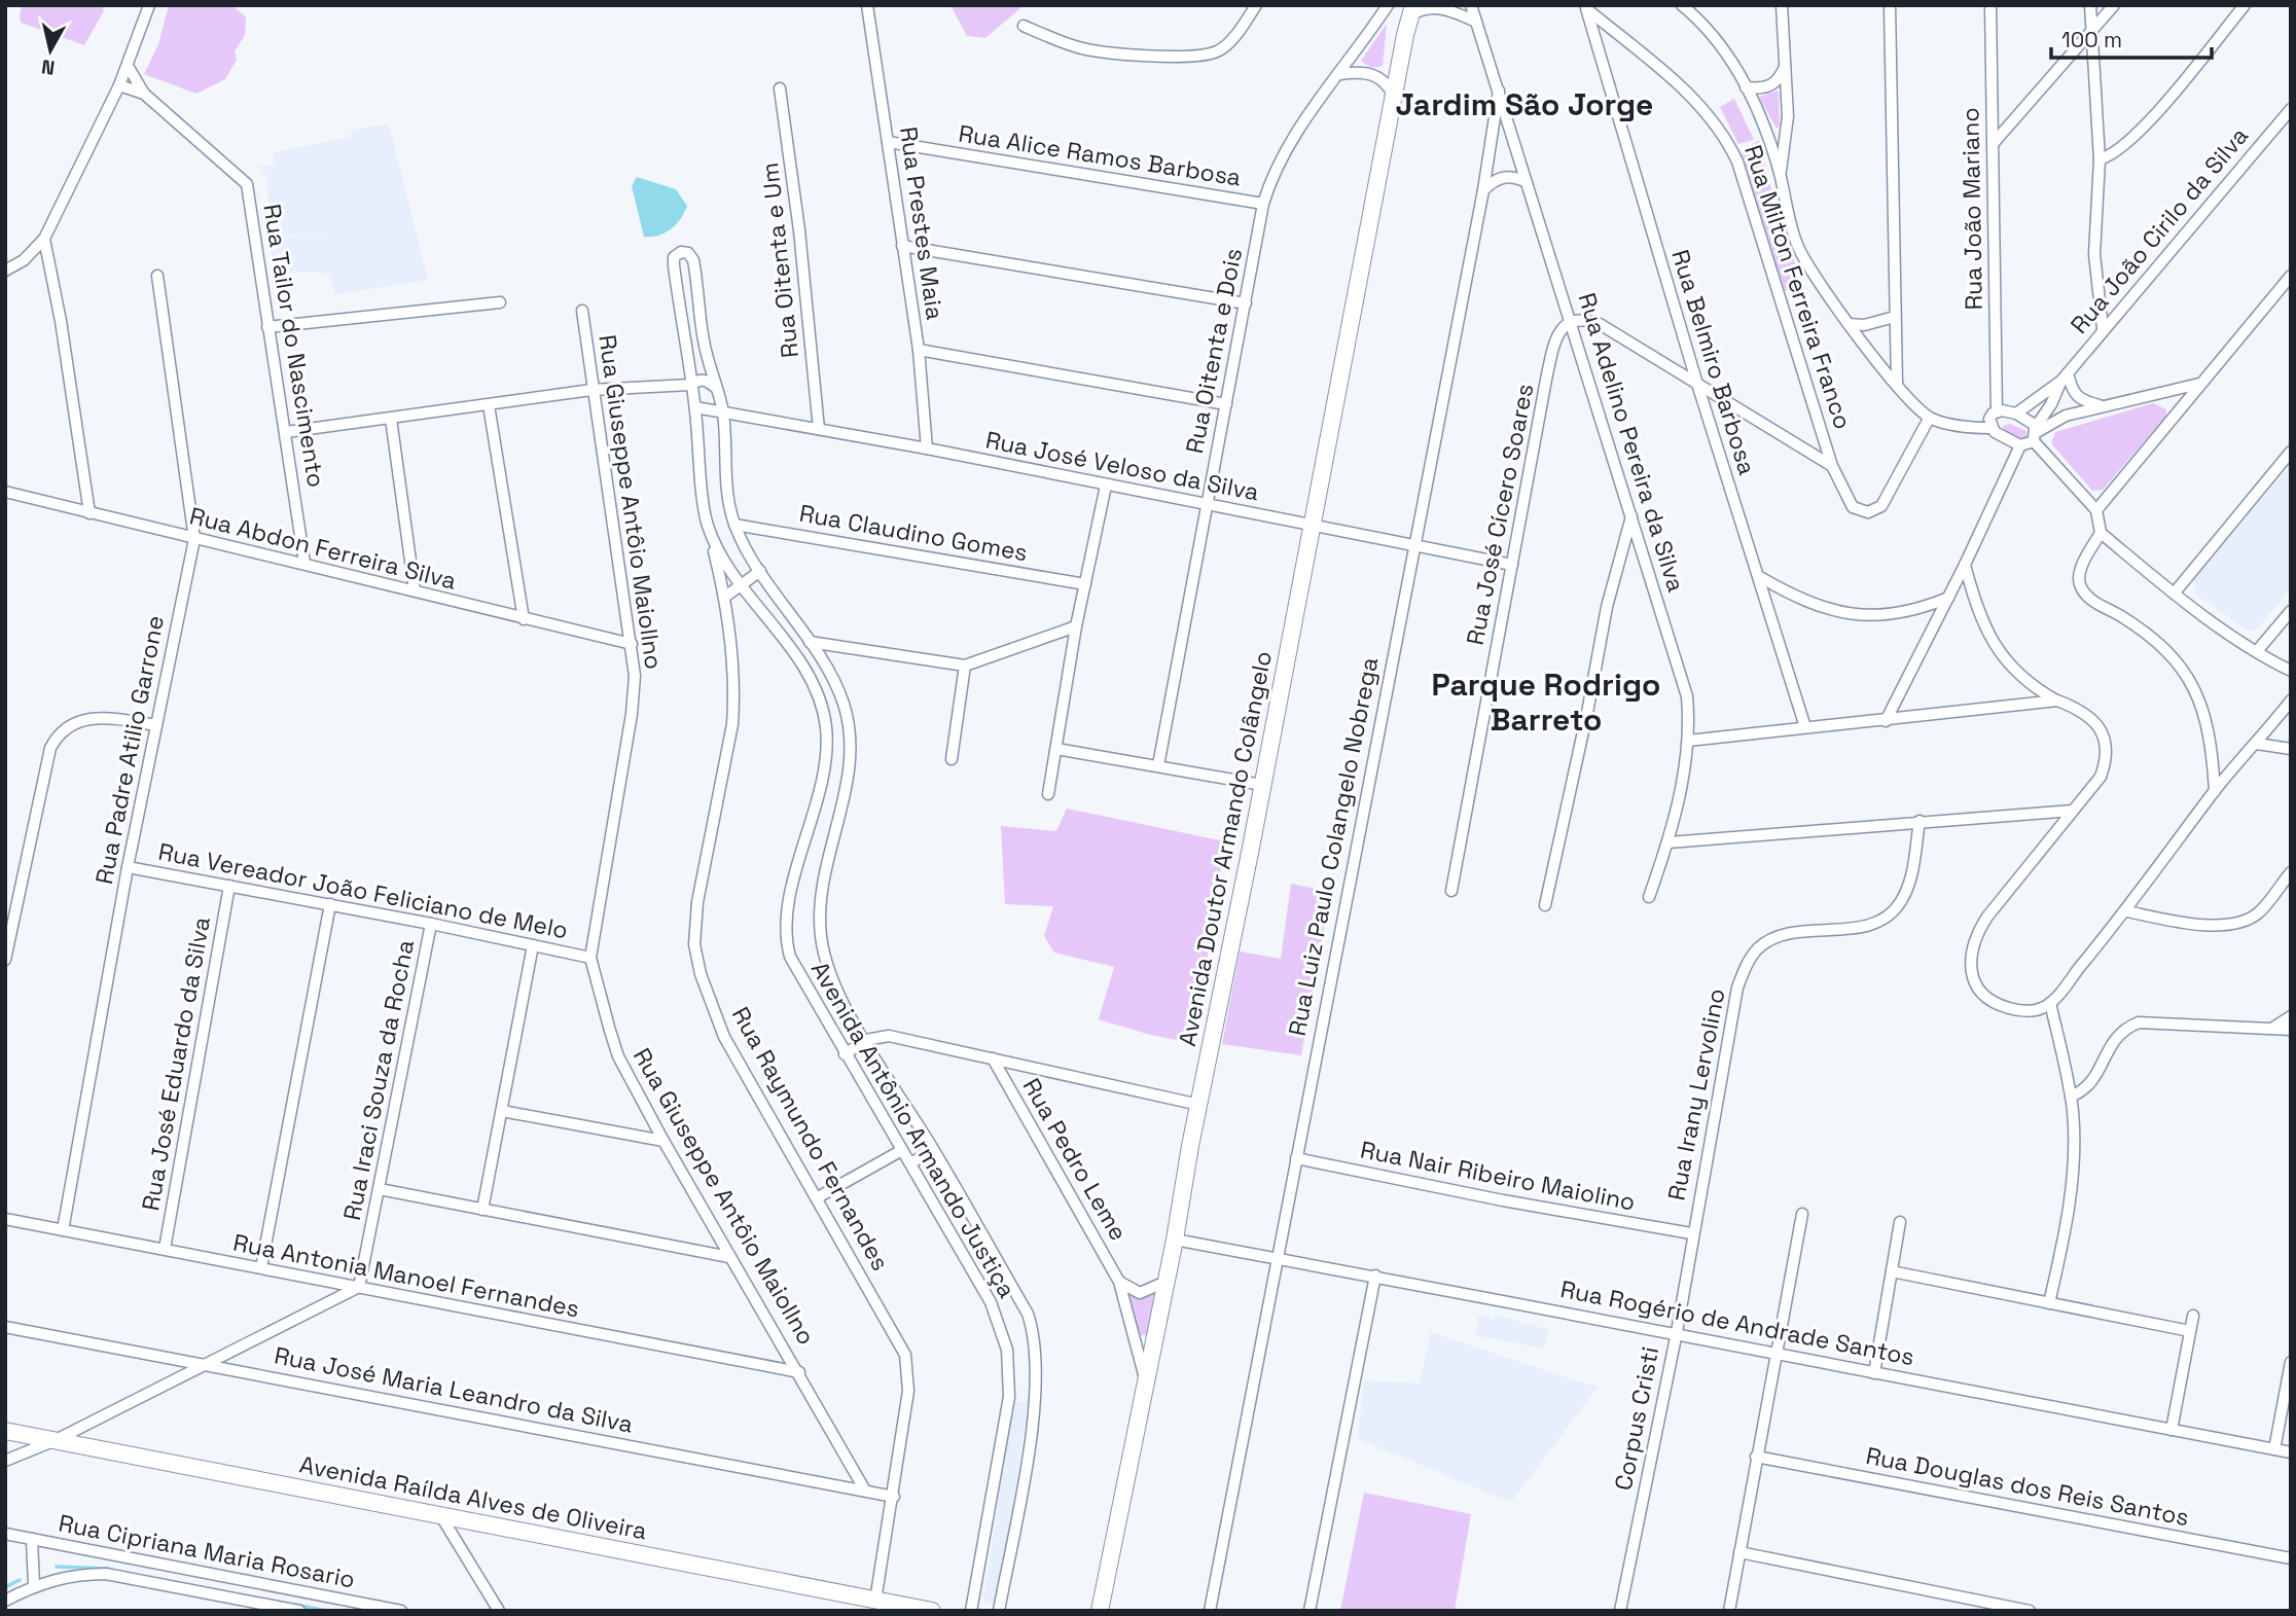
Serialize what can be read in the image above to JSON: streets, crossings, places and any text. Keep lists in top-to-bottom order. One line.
{"streets":{"street":["Rua Alice Ramos Barbosa","Rua João Mariano","Rua Prestes Maia","Rua João Cirilo da Silva","Rua Oitenta e Um","Rua Milton Ferreira Franco","Rua Tailor do Nascimento","Rua Oitenta e Dois","Rua Belmiro Barbosa","Rua Adelino Pereira da Silva","Rua José Veloso da Silva","Rua Giuseppe Antôio Maiollno","Rua José Cícero Soares","Rua Claudino Gomes","Rua Abdon Ferreira Silva","Rua Padre Atilio Garrone","Rua Luiz Paulo Colangelo Nobrega","Avenida Doutor Armando Colângelo","Rua Vereador João Feliciano de Melo","Rua José Eduardo da Silva","Rua Iraci Souza da Rocha","Rua Irany Lervolino","Avenida Antônio Armando Justiça","Rua Raymundo Fernandes","Rua Pedro Leme","Rua Nair Ribeiro Maiolino","Rua Antonia Manoel Fernandes","Rua Rogério de Andrade Santos","Rua José Maria Leandro da Silva","Corpus Cristi","Rua Douglas dos Reis Santos","Avenida Raílda Alves de Oliveira","Rua Cipriana Maria Rosario"]},"crossings":[["Rua Alice Ramos Barbosa","Rua Prestes Maia"],["Rua Alice Ramos Barbosa","Rua Oitenta e Dois"],["Rua Prestes Maia","Rua José Veloso da Silva"],["Rua Oitenta e Um","Rua José Veloso da Silva"],["Rua Milton Ferreira Franco","Rua Belmiro Barbosa"],["Rua Tailor do Nascimento","Rua Abdon Ferreira Silva"],["Rua Oitenta e Dois","Rua José Veloso da Silva"],["Rua Adelino Pereira da Silva","Rua José Cícero Soares"],["Rua Adelino Pereira da Silva","Rua Luiz Paulo Colangelo Nobrega"],["Rua Adelino Pereira da Silva","Avenida Doutor Armando Colângelo"],["Rua José Veloso da Silva","Rua José Cícero Soares"],["Rua José Veloso da Silva","Rua Luiz Paulo Colangelo Nobrega"],["Rua José Veloso da Silva","Avenida Doutor Armando Colângelo"],["Rua José Veloso da Silva","Avenida Antônio Armando Justiça"],["Rua Giuseppe Antôio Maiollno","Rua Abdon Ferreira Silva"],["Rua Giuseppe Antôio Maiollno","Rua Vereador João Feliciano de Melo"],["Rua Giuseppe Antôio Maiollno","Rua Antonia Manoel Fernandes"],["Rua Giuseppe Antôio Maiollno","Rua José Maria Leandro da Silva"],["Rua Claudino Gomes","Avenida Antônio Armando Justiça"],["Rua Abdon Ferreira Silva","Rua Padre Atilio Garrone"],["Rua Padre Atilio Garrone","Rua Vereador João Feliciano de Melo"],["Rua Padre Atilio Garrone","Rua Antonia Manoel Fernandes"],["Rua Luiz Paulo Colangelo Nobrega","Rua Nair Ribeiro Maiolino"],["Rua Luiz Paulo Colangelo Nobrega","Rua Rogério de Andrade Santos"],["Avenida Doutor Armando Colângelo","Rua Pedro Leme"],["Avenida Doutor Armando Colângelo","Rua Rogério de Andrade Santos"],["Rua Vereador João Feliciano de Melo","Rua José Eduardo da Silva"],["Rua Vereador João Feliciano de Melo","Rua Iraci Souza da Rocha"],["Rua José Eduardo da Silva","Rua Antonia Manoel Fernandes"],["Rua Iraci Souza da Rocha","Rua Antonia Manoel Fernandes"],["Rua Irany Lervolino","Rua Nair Ribeiro Maiolino"],["Rua Irany Lervolino","Corpus Cristi"],["Avenida Antônio Armando Justiça","Rua Raymundo Fernandes"],["Rua Raymundo Fernandes","Rua José Maria Leandro da Silva"],["Rua Raymundo Fernandes","Avenida Raílda Alves de Oliveira"],["Rua Nair Ribeiro Maiolino","Corpus Cristi"],["Rua Rogério de Andrade Santos","Corpus Cristi"]],"districts":["Jardim São Jorge","Parque Rodrigo Barreto"],"scale_bar":"100 m","north":"bottom"}
